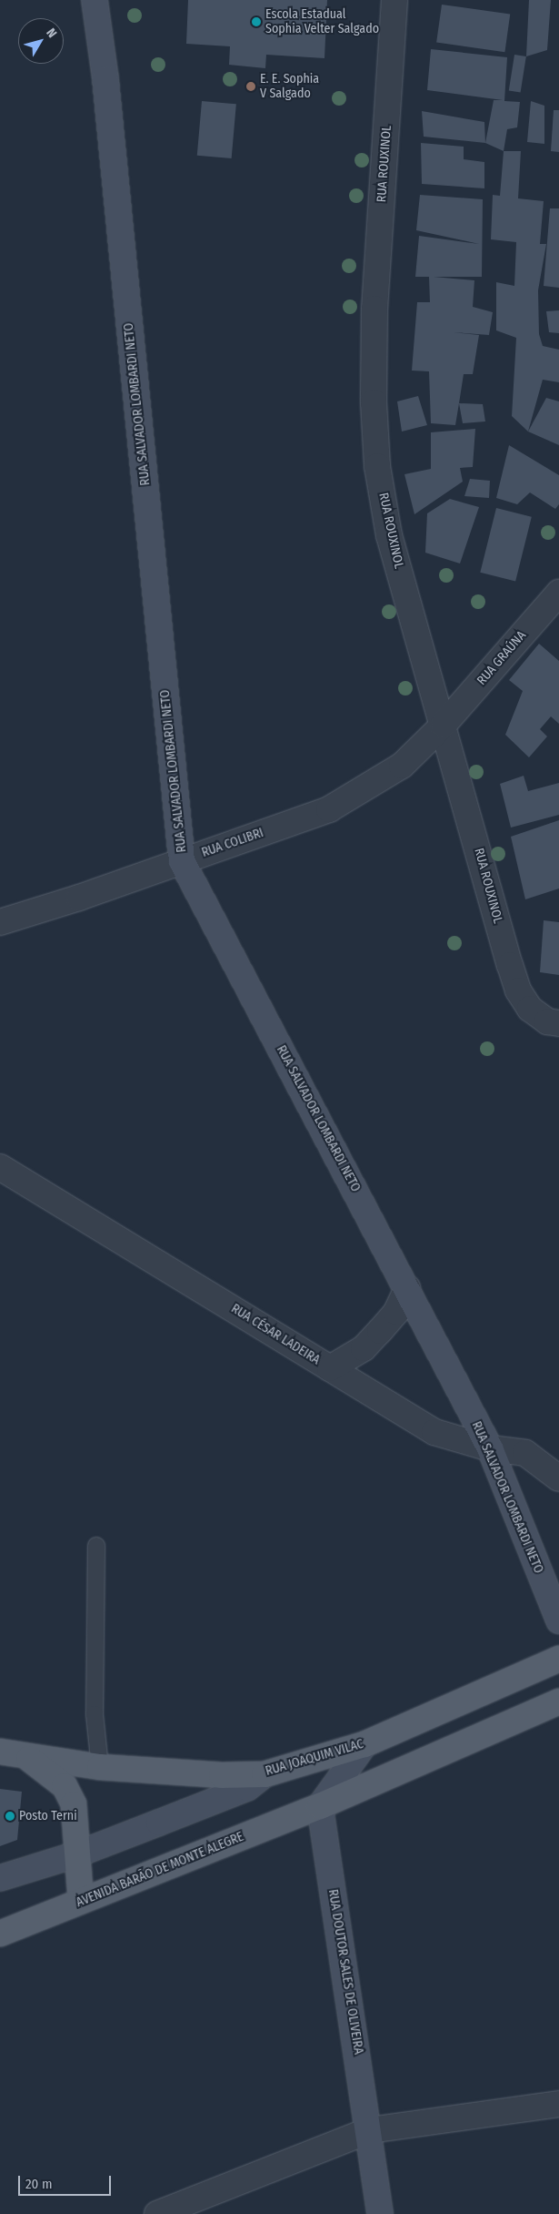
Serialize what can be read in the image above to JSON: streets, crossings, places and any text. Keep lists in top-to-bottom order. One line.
{"streets":{"main road":["RUA SALVADOR LOMBARDI NETO","RUA JOAQUIM VILAC","AVENIDA BARÃO DE MONTE ALEGRE","RUA DOUTOR SALES DE OLIVEIRA"],"street":["RUA ROUXINOL","RUA GRAÚNA","RUA COLIBRI","RUA CÉSAR LADEIRA"]},"crossings":[["RUA ROUXINOL","RUA GRAÚNA"],["RUA ROUXINOL","RUA COLIBRI"],["RUA SALVADOR LOMBARDI NETO","RUA COLIBRI"],["RUA SALVADOR LOMBARDI NETO","RUA CÉSAR LADEIRA"],["RUA GRAÚNA","RUA COLIBRI"],["AVENIDA BARÃO DE MONTE ALEGRE","RUA DOUTOR SALES DE OLIVEIRA"]],"places":["Escola Estadual Sophia Velter Salgado","E. E. Sophia V Salgado","Posto Terni"],"scale_bar":"20 m","north":"top right"}
